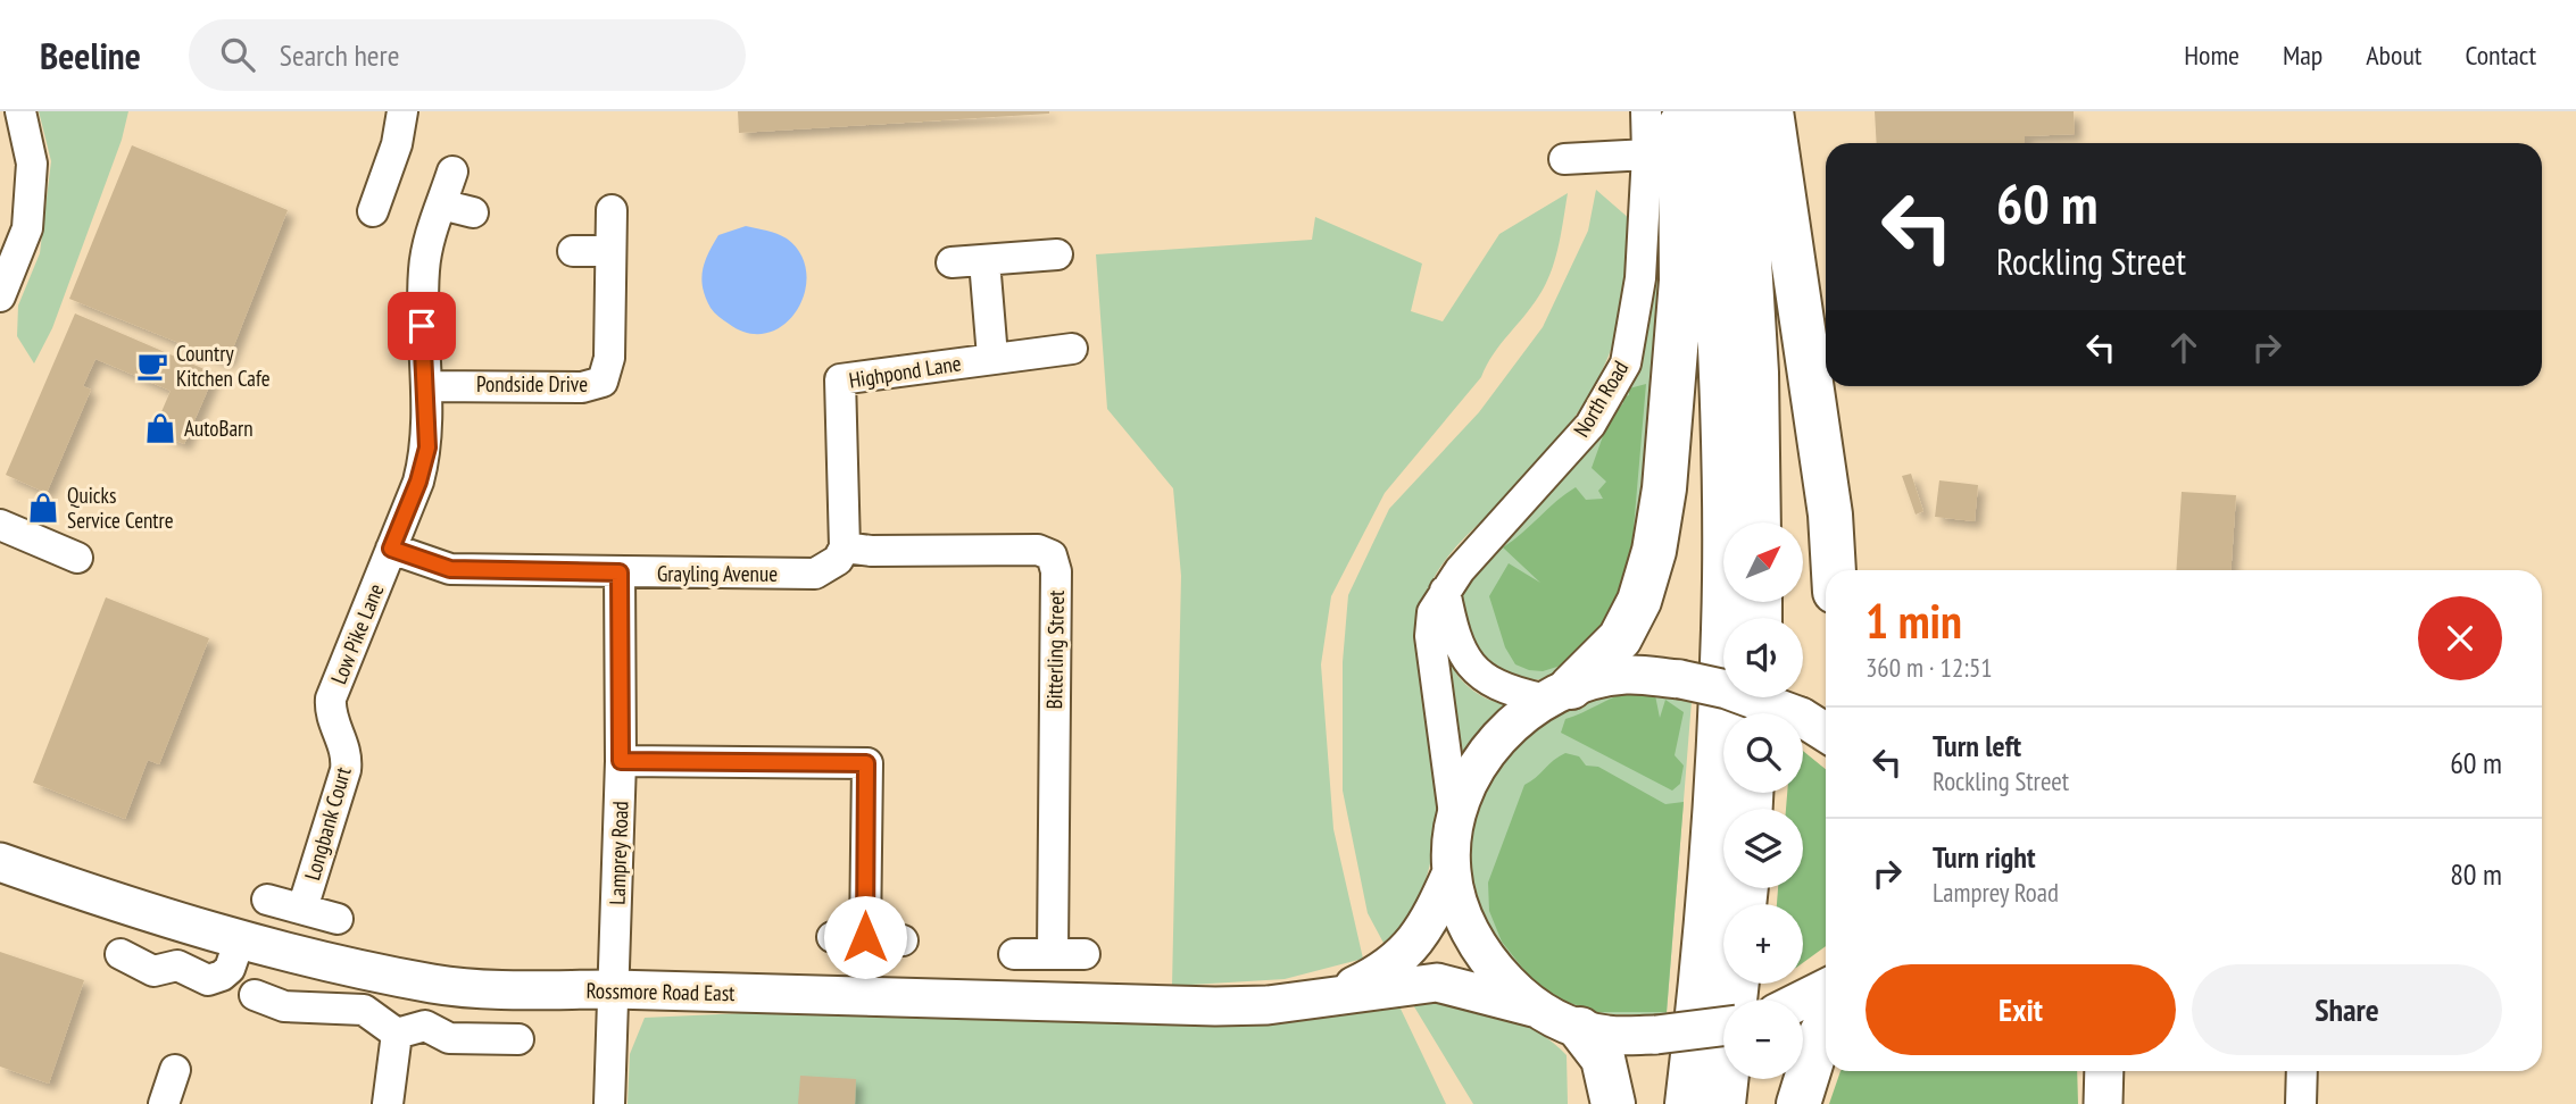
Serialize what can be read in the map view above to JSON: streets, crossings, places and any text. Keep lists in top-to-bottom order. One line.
{"streets":{"main road":["Rossmore Road East"],"street":["Highpond Lane","Pondside Drive","North Road","Grayling Avenue","Low Pike Lane","Bitterling Street","Longbank Court","Lamprey Road"]},"crossings":[["Highpond Lane","Grayling Avenue"],["Highpond Lane","Bitterling Street"],["Pondside Drive","Low Pike Lane"],["Grayling Avenue","Low Pike Lane"],["Grayling Avenue","Bitterling Street"],["Grayling Avenue","Lamprey Road"],["Low Pike Lane","Longbank Court"],["Lamprey Road","Rossmore Road East"]],"places":{"cafe":["Country Kitchen Cafe"],"shop":["AutoBarn","Quicks Service Centre"]},"north":"top right","page":{"header":"Beeline","search":"Search here","nav":["Home","Map","About","Contact"],"turn":["60 m","Rockling Street"],"map_buttons":["+","−"],"heading":["1 min","360 m · 12:51"],"list":[{"name":"Turn left","note":"Rockling Street","value":"60 m"},{"name":"Turn right","note":"Lamprey Road","value":"80 m"}],"buttons":["Exit","Share"]}}
